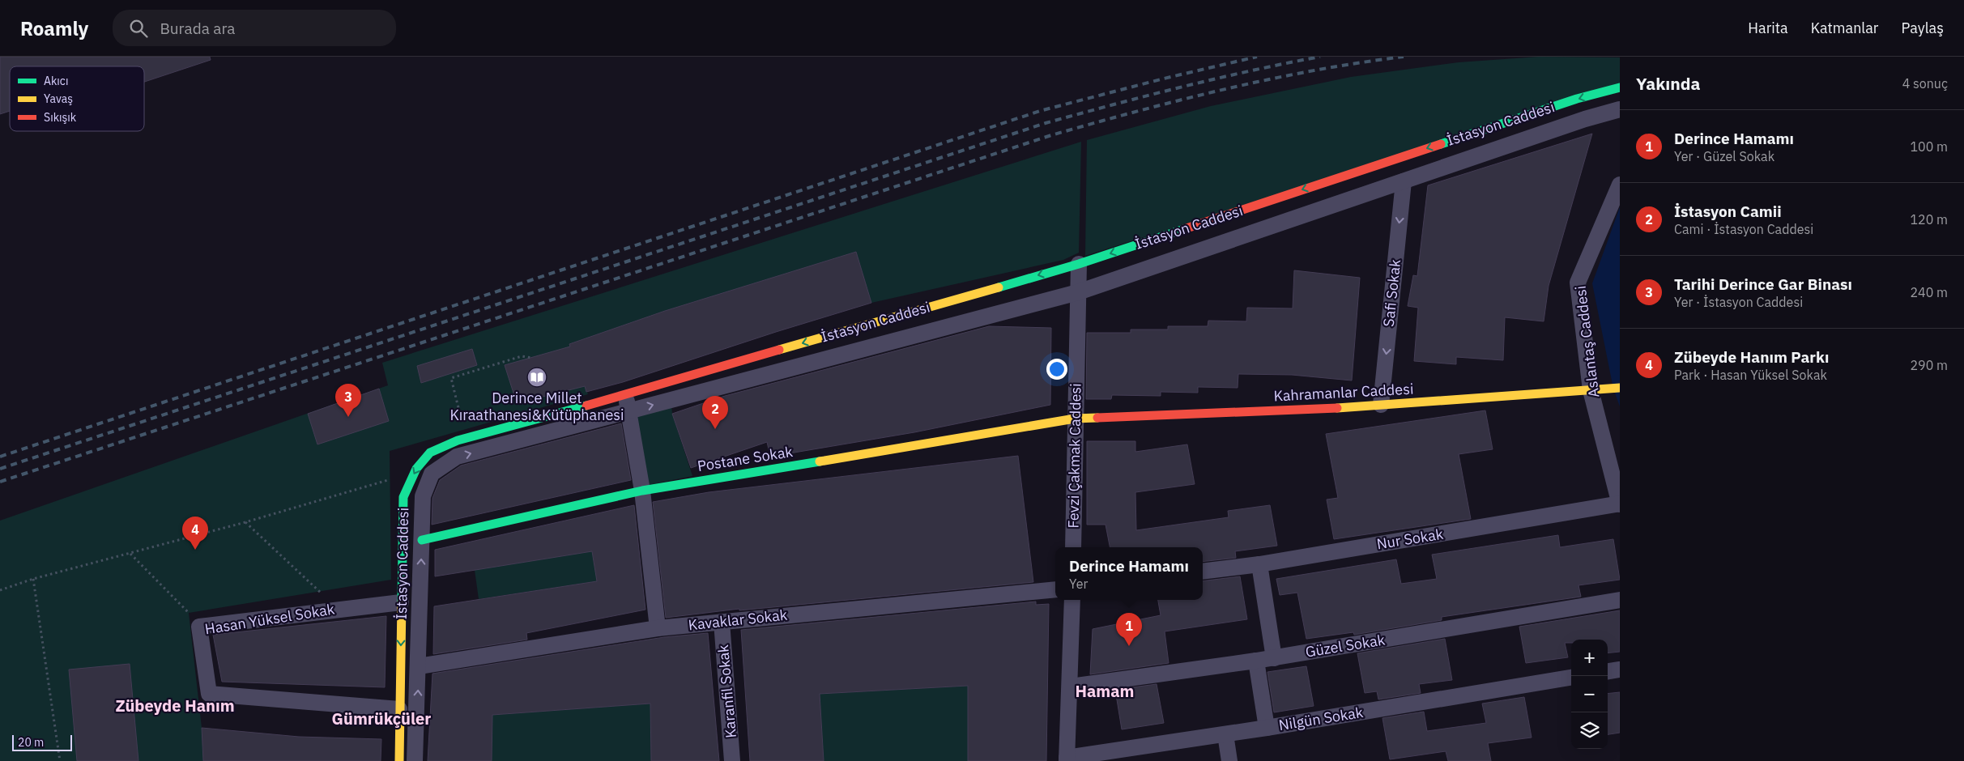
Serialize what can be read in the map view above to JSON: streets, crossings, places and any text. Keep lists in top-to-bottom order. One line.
{"streets":{"street":["İstasyon Caddesi","Safi Sokak","Aslantaş Caddesi","Kahramanlar Caddesi","Fevzi Çakmak Caddesi","Postane Sokak","Nur Sokak","Hasan Yüksel Sokak","Kavaklar Sokak","Güzel Sokak","Karanfil Sokak","Nilgün Sokak"]},"crossings":[["İstasyon Caddesi","Safi Sokak"],["İstasyon Caddesi","Fevzi Çakmak Caddesi"],["İstasyon Caddesi","Postane Sokak"],["İstasyon Caddesi","Hasan Yüksel Sokak"],["İstasyon Caddesi","Kavaklar Sokak"],["Safi Sokak","Kahramanlar Caddesi"],["Aslantaş Caddesi","Kahramanlar Caddesi"],["Aslantaş Caddesi","Nur Sokak"],["Kahramanlar Caddesi","Fevzi Çakmak Caddesi"],["Kahramanlar Caddesi","Postane Sokak"],["Fevzi Çakmak Caddesi","Postane Sokak"],["Kavaklar Sokak","Karanfil Sokak"]],"one_way":["Safi Sokak"],"districts":["Hamam","Zübeyde Hanım","Gümrükçüler"],"places":{"library":["Derince Millet Kıraathanesi&Kütüphanesi"]},"legend":["Akıcı","Yavaş","Sıkışık"],"scale_bar":"20 m","page":{"header":"Roamly","search":"Burada ara","nav":["Harita","Katmanlar","Paylaş"],"heading":["Yakında","4 sonuç"],"list":[{"mark":"1","name":"Derince Hamamı","note":"Yer · Güzel Sokak","value":"100 m"},{"mark":"2","name":"İstasyon Camii","note":"Cami · İstasyon Caddesi","value":"120 m"},{"mark":"3","name":"Tarihi Derince Gar Binası","note":"Yer · İstasyon Caddesi","value":"240 m"},{"mark":"4","name":"Zübeyde Hanım Parkı","note":"Park · Hasan Yüksel Sokak","value":"290 m"}],"pins":["3","2","4","1"],"popup":["Derince Hamamı","Yer"],"map_buttons":["+","−"],"scale":"20 m"}}
